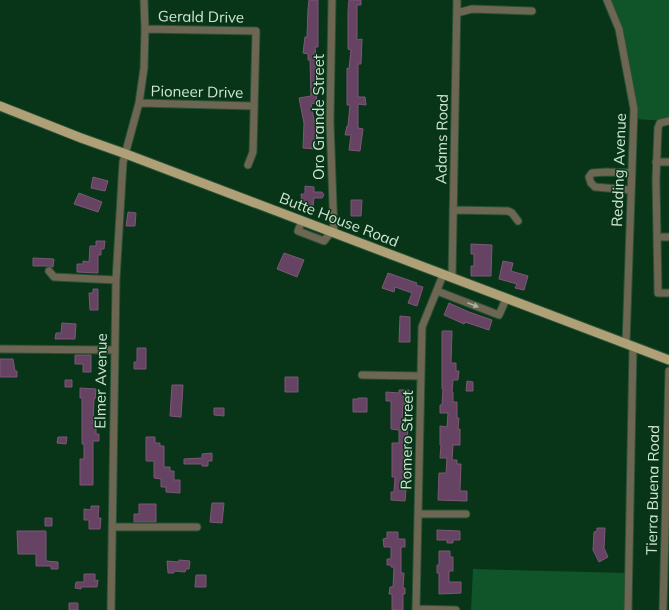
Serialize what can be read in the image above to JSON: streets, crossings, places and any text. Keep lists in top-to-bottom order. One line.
{"streets":{"main road":["Butte House Road"],"street":["Gerald Drive","Pioneer Drive","Oro Grande Street","Adams Road","Redding Avenue","Elmer Avenue","Romero Street","Tierra Buena Road"]},"crossings":[["Gerald Drive","Pioneer Drive"],["Gerald Drive","Elmer Avenue"],["Pioneer Drive","Elmer Avenue"],["Oro Grande Street","Butte House Road"],["Adams Road","Butte House Road"],["Adams Road","Romero Street"],["Redding Avenue","Butte House Road"],["Butte House Road","Elmer Avenue"],["Butte House Road","Romero Street"]]}
